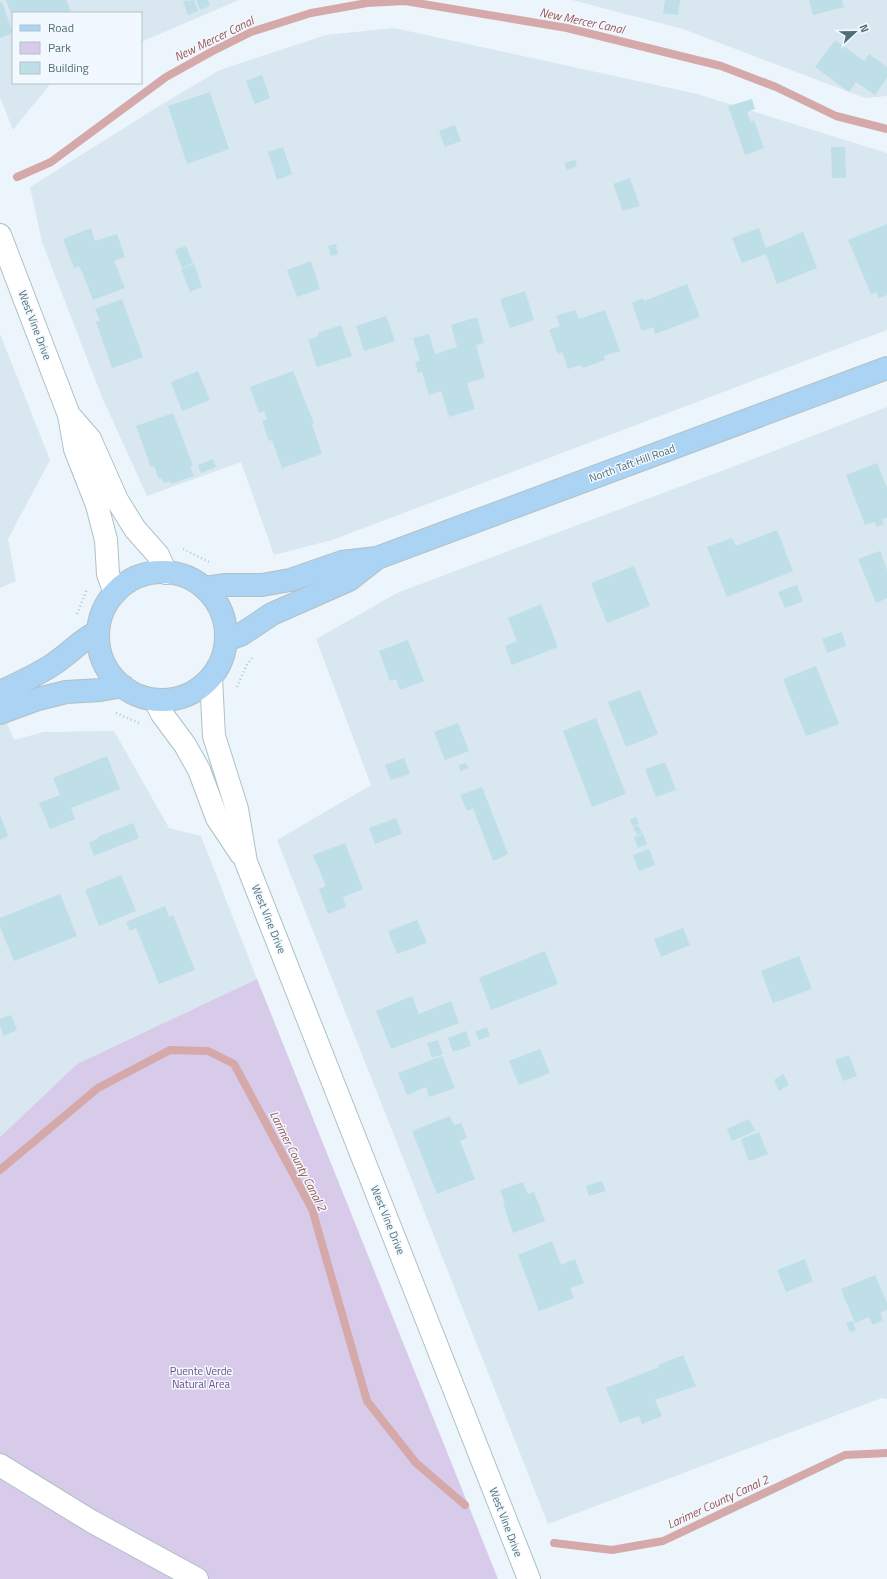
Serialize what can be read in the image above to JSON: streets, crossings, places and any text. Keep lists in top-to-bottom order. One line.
{"streets":{"main road":["North Taft Hill Road"],"street":["West Vine Drive"]},"crossings":[["West Vine Drive","North Taft Hill Road"]],"water":["New Mercer Canal","Larimer County Canal 2"],"parks":["Puente Verde Natural Area"],"legend":["Road","Park","Building"],"north":"right"}
